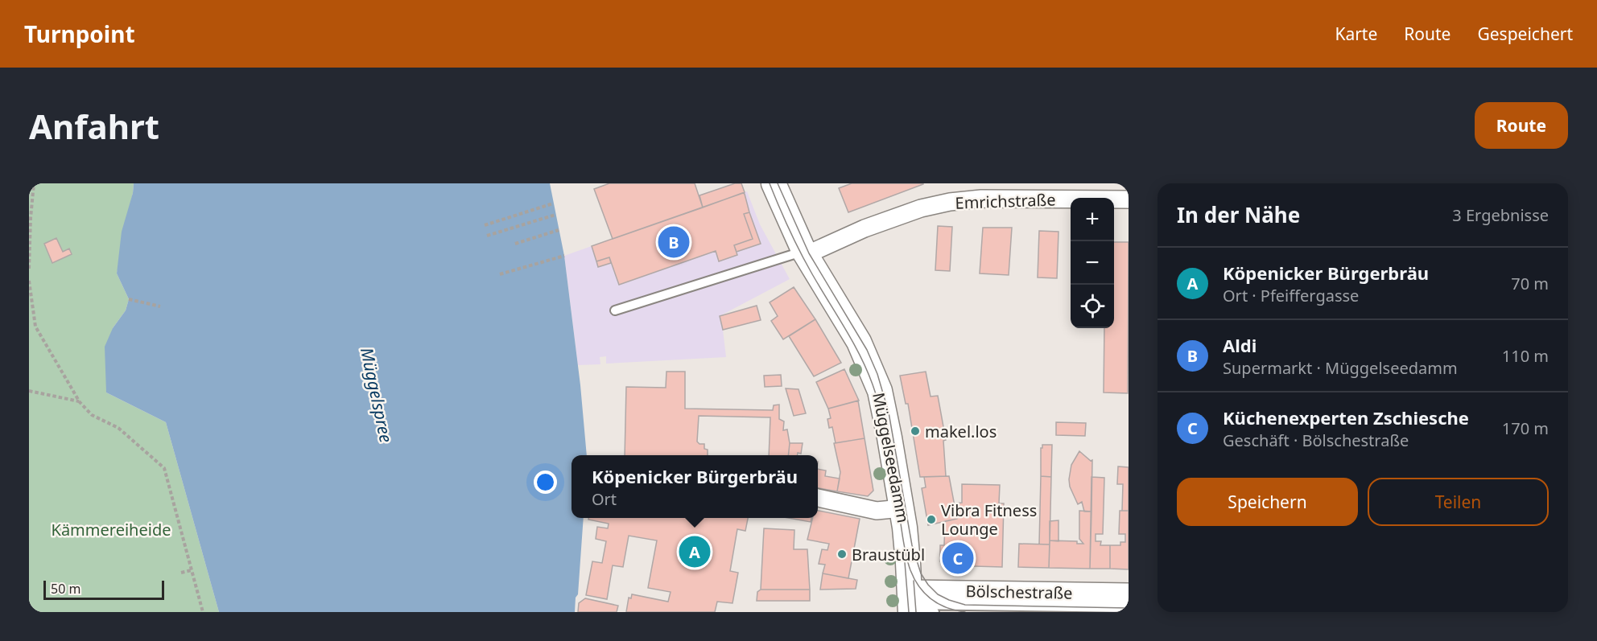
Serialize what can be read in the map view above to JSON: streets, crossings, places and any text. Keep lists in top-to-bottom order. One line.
{"streets":{"main road":["Müggelseedamm"],"street":["Emrichstraße","Bölschestraße"]},"crossings":[["Emrichstraße","Müggelseedamm"],["Müggelseedamm","Bölschestraße"]],"water":["Müggelspree"],"parks":["Kämmereiheide"],"places":["makel.los","Vibra Fitness Lounge","Braustübl"],"scale_bar":"50 m","page":{"header":"Turnpoint","nav":["Karte","Route","Gespeichert"],"buttons":["Route",["Speichern","Teilen"]],"title":"Anfahrt","heading":["In der Nähe","3 Ergebnisse"],"map_buttons":["+","−"],"pins":["B","A","C"],"list":[{"mark":"A","name":"Köpenicker Bürgerbräu","note":"Ort · Pfeiffergasse","value":"70 m"},{"mark":"B","name":"Aldi","note":"Supermarkt · Müggelseedamm","value":"110 m"},{"mark":"C","name":"Küchenexperten Zschiesche","note":"Geschäft · Bölschestraße","value":"170 m"}],"popup":["Köpenicker Bürgerbräu","Ort"],"scale":"50 m"}}
